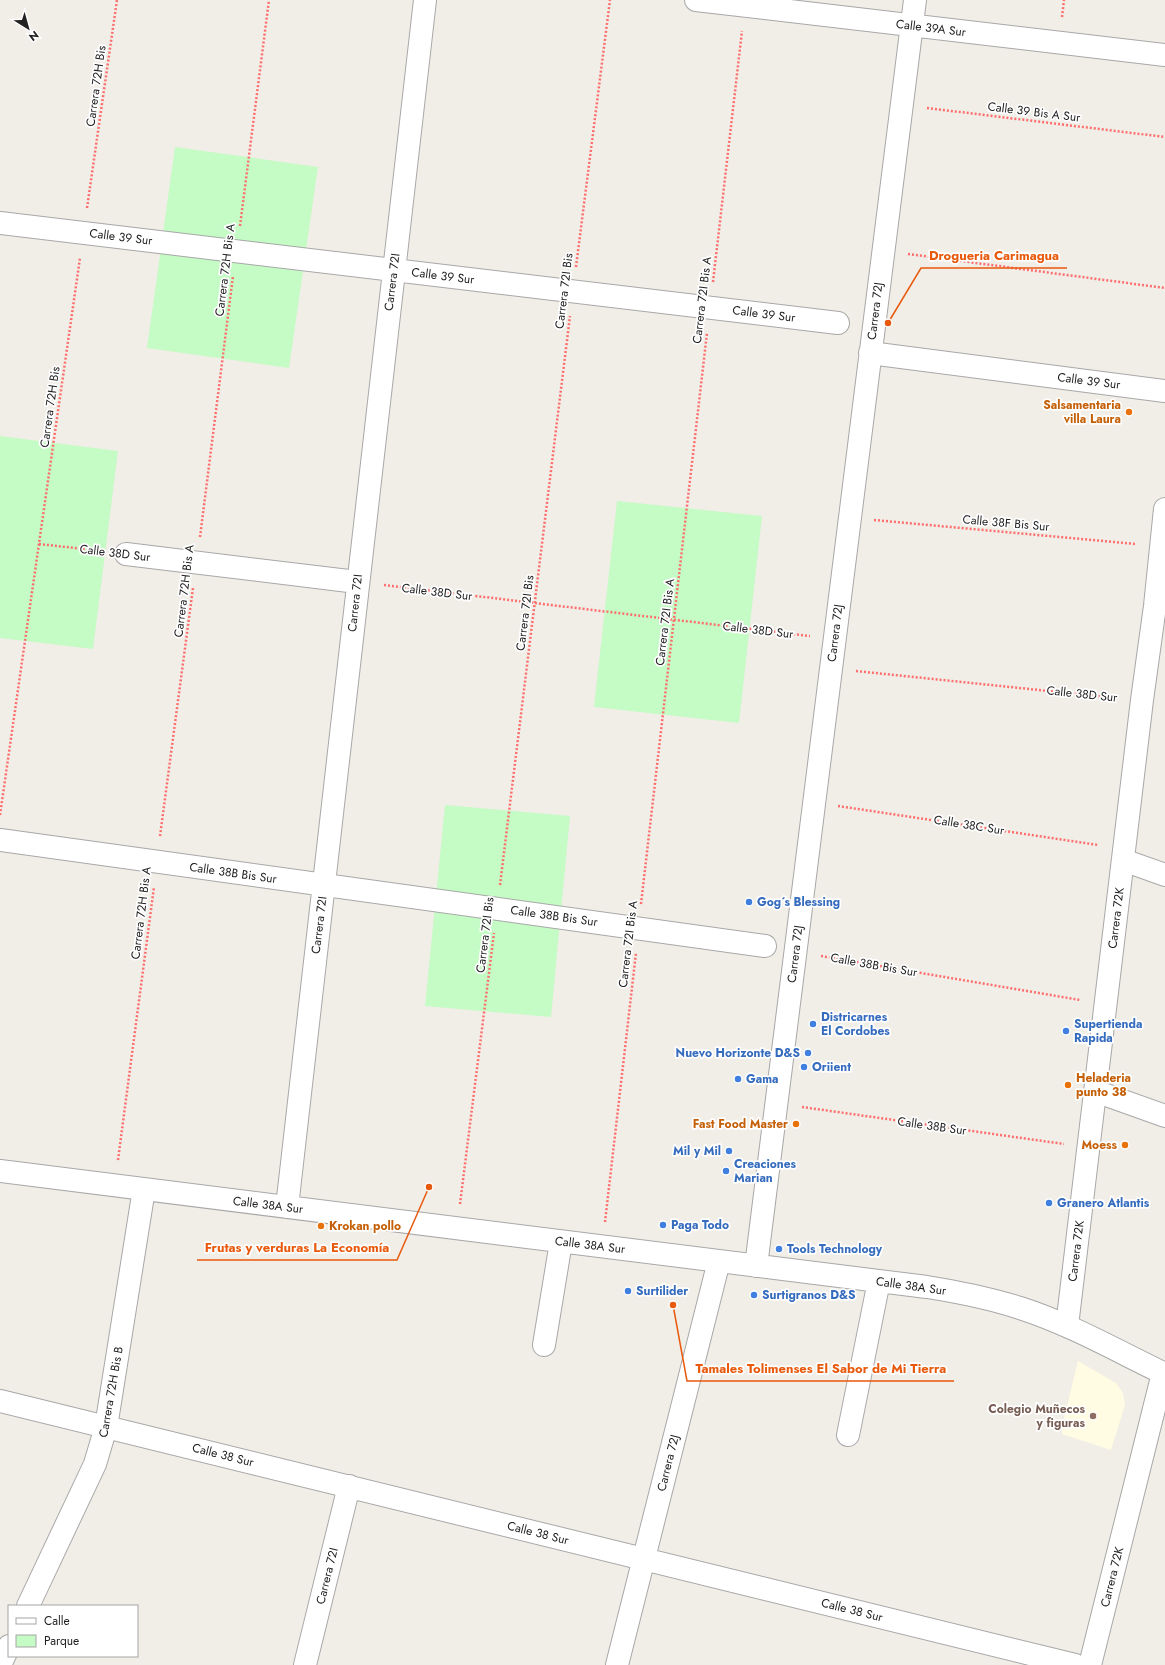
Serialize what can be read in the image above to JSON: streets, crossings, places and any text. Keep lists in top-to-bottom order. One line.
{"streets":{"street":["Calle 39A Sur","Calle 39 Sur","Carrera 72I","Carrera 72J","Calle 38D Sur","Calle 38B Bis Sur","Carrera 72K","Calle 38A Sur","Carrera 72H Bis B","Calle 38 Sur"],"path":["Carrera 72H Bis","Calle 39 Bis A Sur","Carrera 72H Bis A","Carrera 72I Bis","Carrera 72I Bis A","Calle 38F Bis Sur","Calle 38C Sur","Calle 38B Sur"]},"crossings":[["Calle 39A Sur","Carrera 72I Bis A"],["Calle 39A Sur","Carrera 72J"],["Carrera 72H Bis","Calle 39 Sur"],["Carrera 72H Bis","Calle 38D Sur"],["Calle 39 Bis A Sur","Carrera 72J"],["Calle 39 Sur","Carrera 72H Bis A"],["Calle 39 Sur","Carrera 72I"],["Calle 39 Sur","Carrera 72I Bis"],["Calle 39 Sur","Carrera 72I Bis A"],["Calle 39 Sur","Carrera 72J"],["Carrera 72H Bis A","Calle 38D Sur"],["Carrera 72H Bis A","Calle 38B Bis Sur"],["Carrera 72H Bis A","Calle 38A Sur"],["Carrera 72I","Calle 38D Sur"],["Carrera 72I","Calle 38B Bis Sur"],["Carrera 72I","Calle 38A Sur"],["Carrera 72I","Calle 38 Sur"],["Carrera 72I Bis","Calle 38D Sur"],["Carrera 72I Bis","Calle 38B Bis Sur"],["Carrera 72I Bis","Calle 38A Sur"],["Carrera 72I Bis A","Calle 38D Sur"],["Carrera 72I Bis A","Calle 38B Bis Sur"],["Carrera 72I Bis A","Calle 38A Sur"],["Carrera 72J","Calle 38F Bis Sur"],["Carrera 72J","Calle 38D Sur"],["Carrera 72J","Calle 38C Sur"],["Carrera 72J","Calle 38B Bis Sur"],["Carrera 72J","Calle 38B Sur"],["Carrera 72J","Calle 38A Sur"],["Carrera 72J","Calle 38 Sur"],["Calle 38F Bis Sur","Carrera 72K"],["Calle 38D Sur","Carrera 72K"],["Calle 38C Sur","Carrera 72K"],["Calle 38B Bis Sur","Carrera 72K"],["Carrera 72K","Calle 38B Sur"],["Carrera 72K","Calle 38A Sur"],["Calle 38A Sur","Carrera 72H Bis B"],["Carrera 72H Bis B","Calle 38 Sur"]],"places":["Drogueria Carimagua","Salsamentaria villa Laura","Gog´s Blessing","Districarnes El Cordobes","Supertienda Rapida","Nuevo Horizonte D&S","Oriient","Gama","Heladeria punto 38","Fast Food Master","Moess","Mil y Mil","Creaciones Marian","Frutas y verduras La Economía","Granero Atlantis","Paga Todo","Krokan pollo","Tools Technology","Surtilider","Surtigranos D&S","Tamales Tolimenses El Sabor de Mi Tierra","Colegio Muñecos y figuras"],"legend":["Calle","Parque"],"north":"bottom right"}
